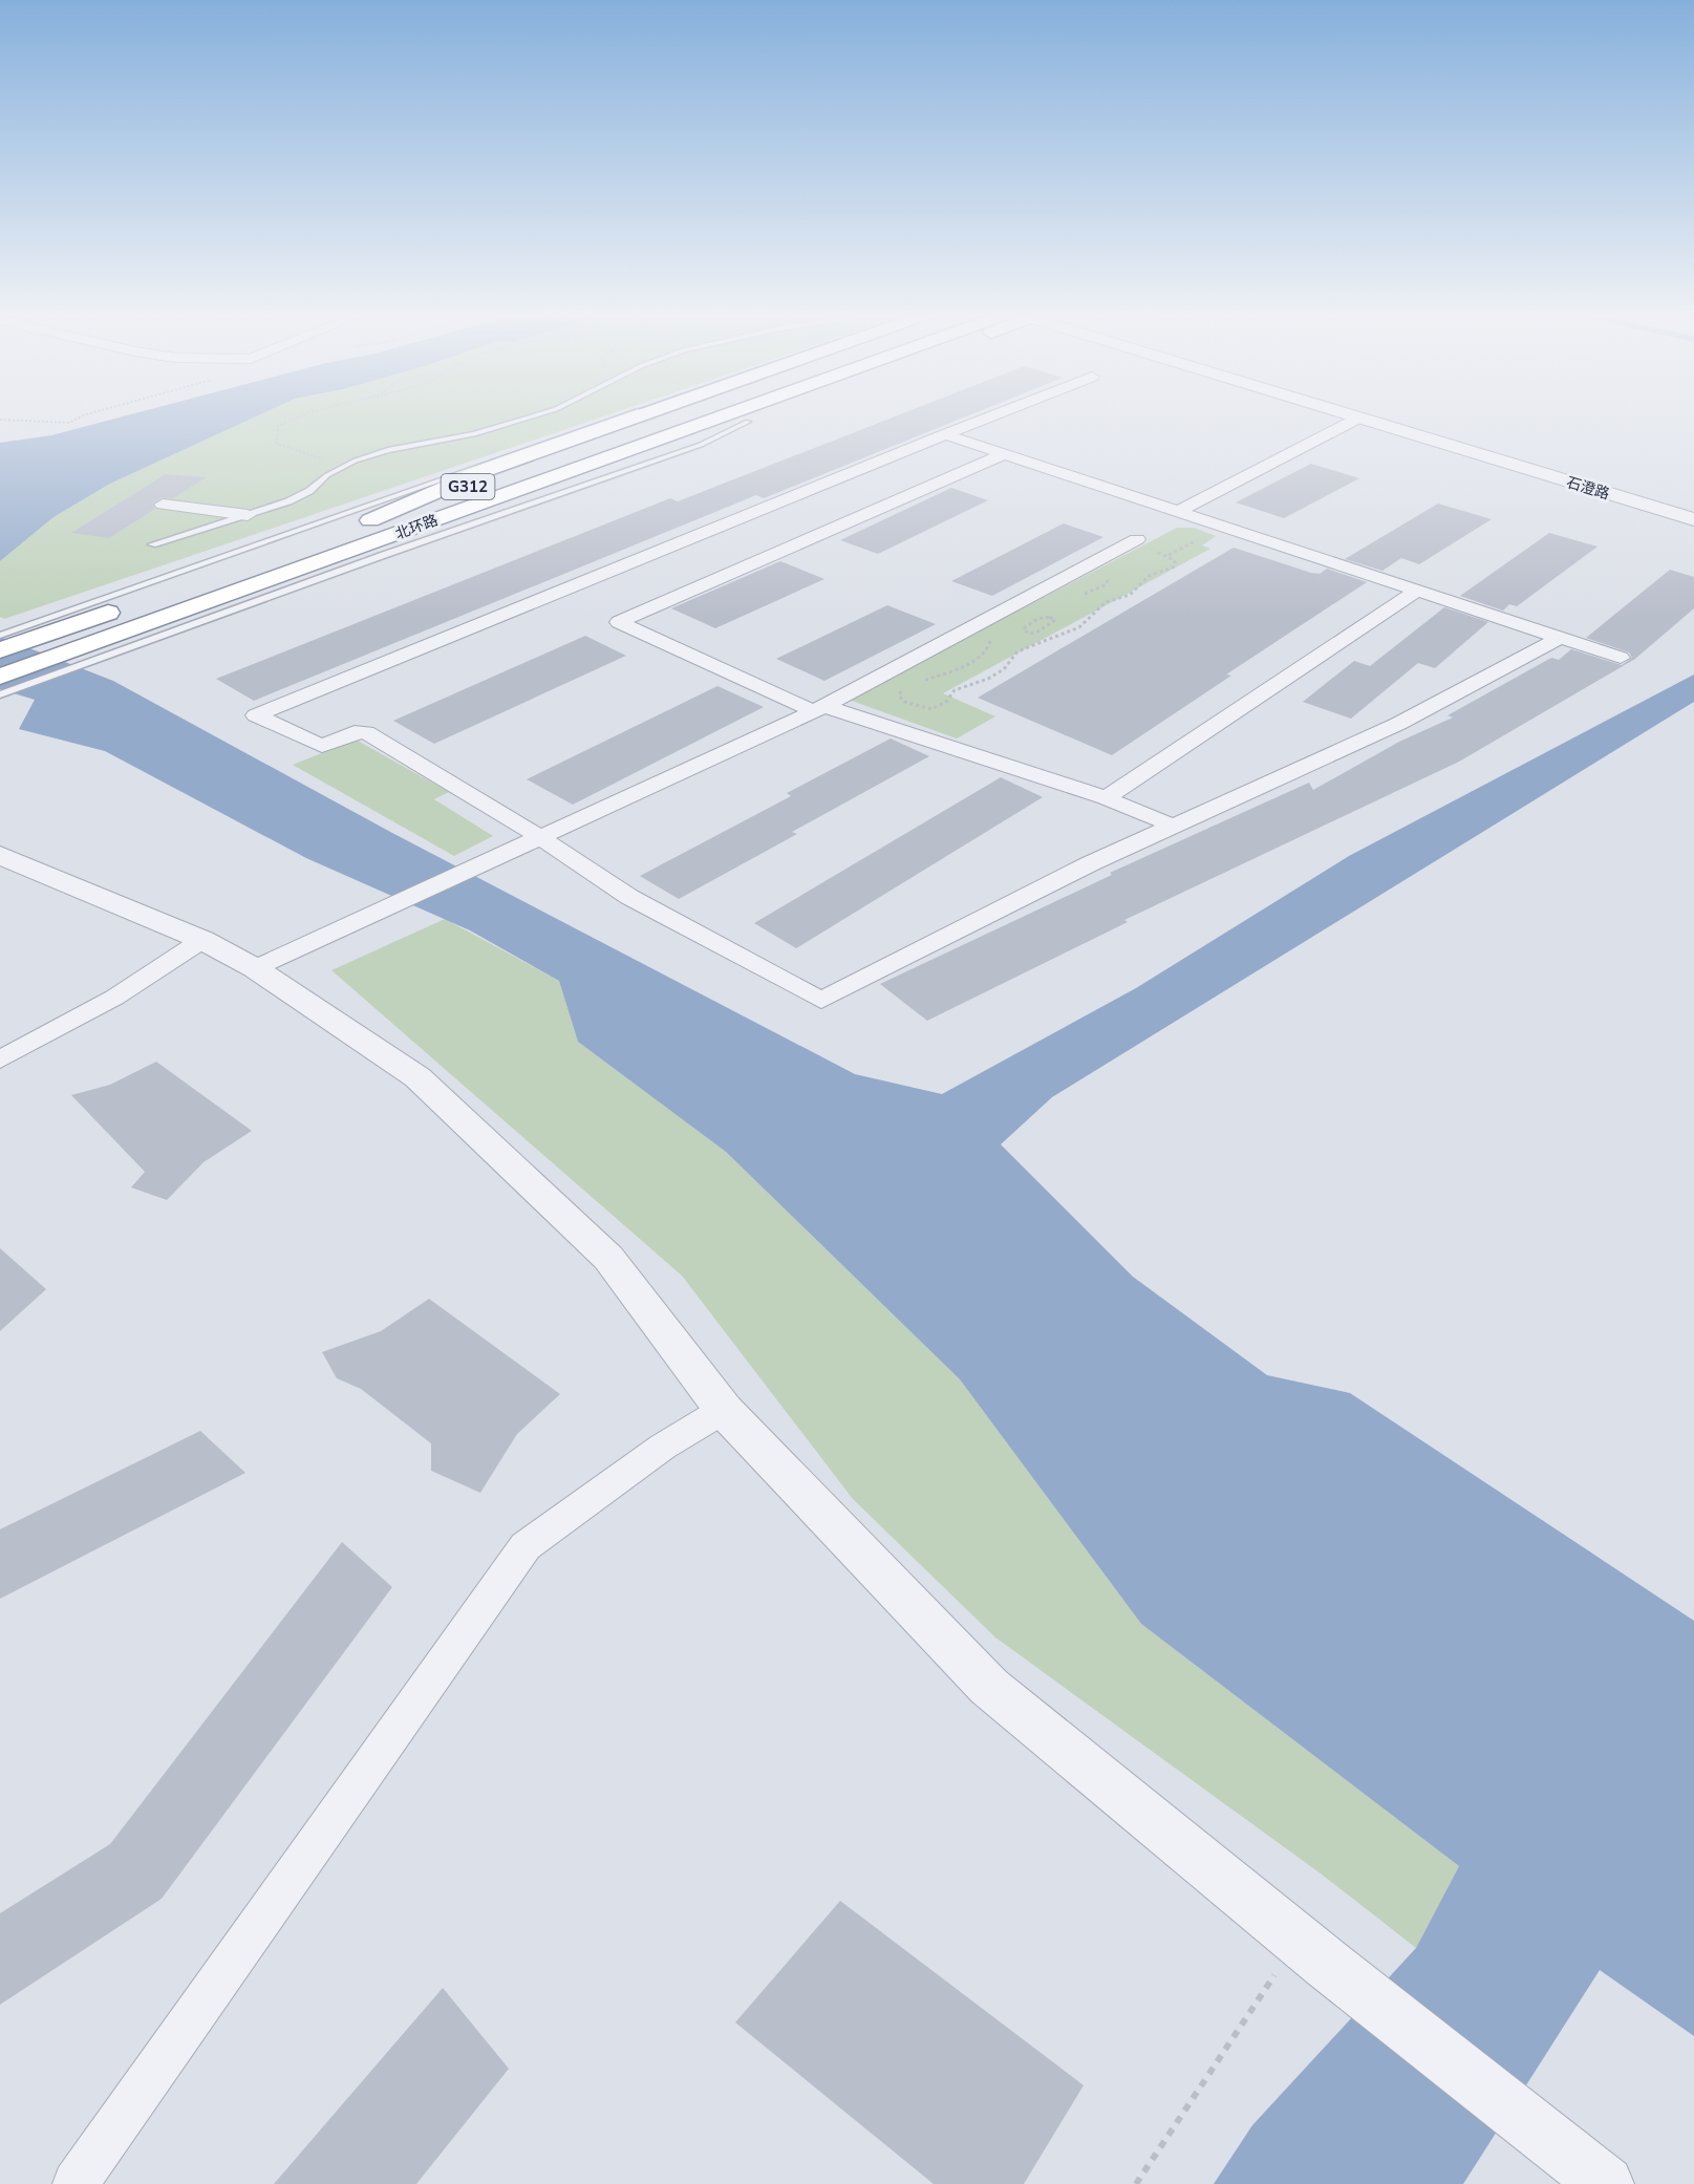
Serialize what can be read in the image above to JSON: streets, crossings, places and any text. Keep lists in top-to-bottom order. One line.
{"streets":{"highway":["G312","北环路"],"street":["石澄路"]}}
